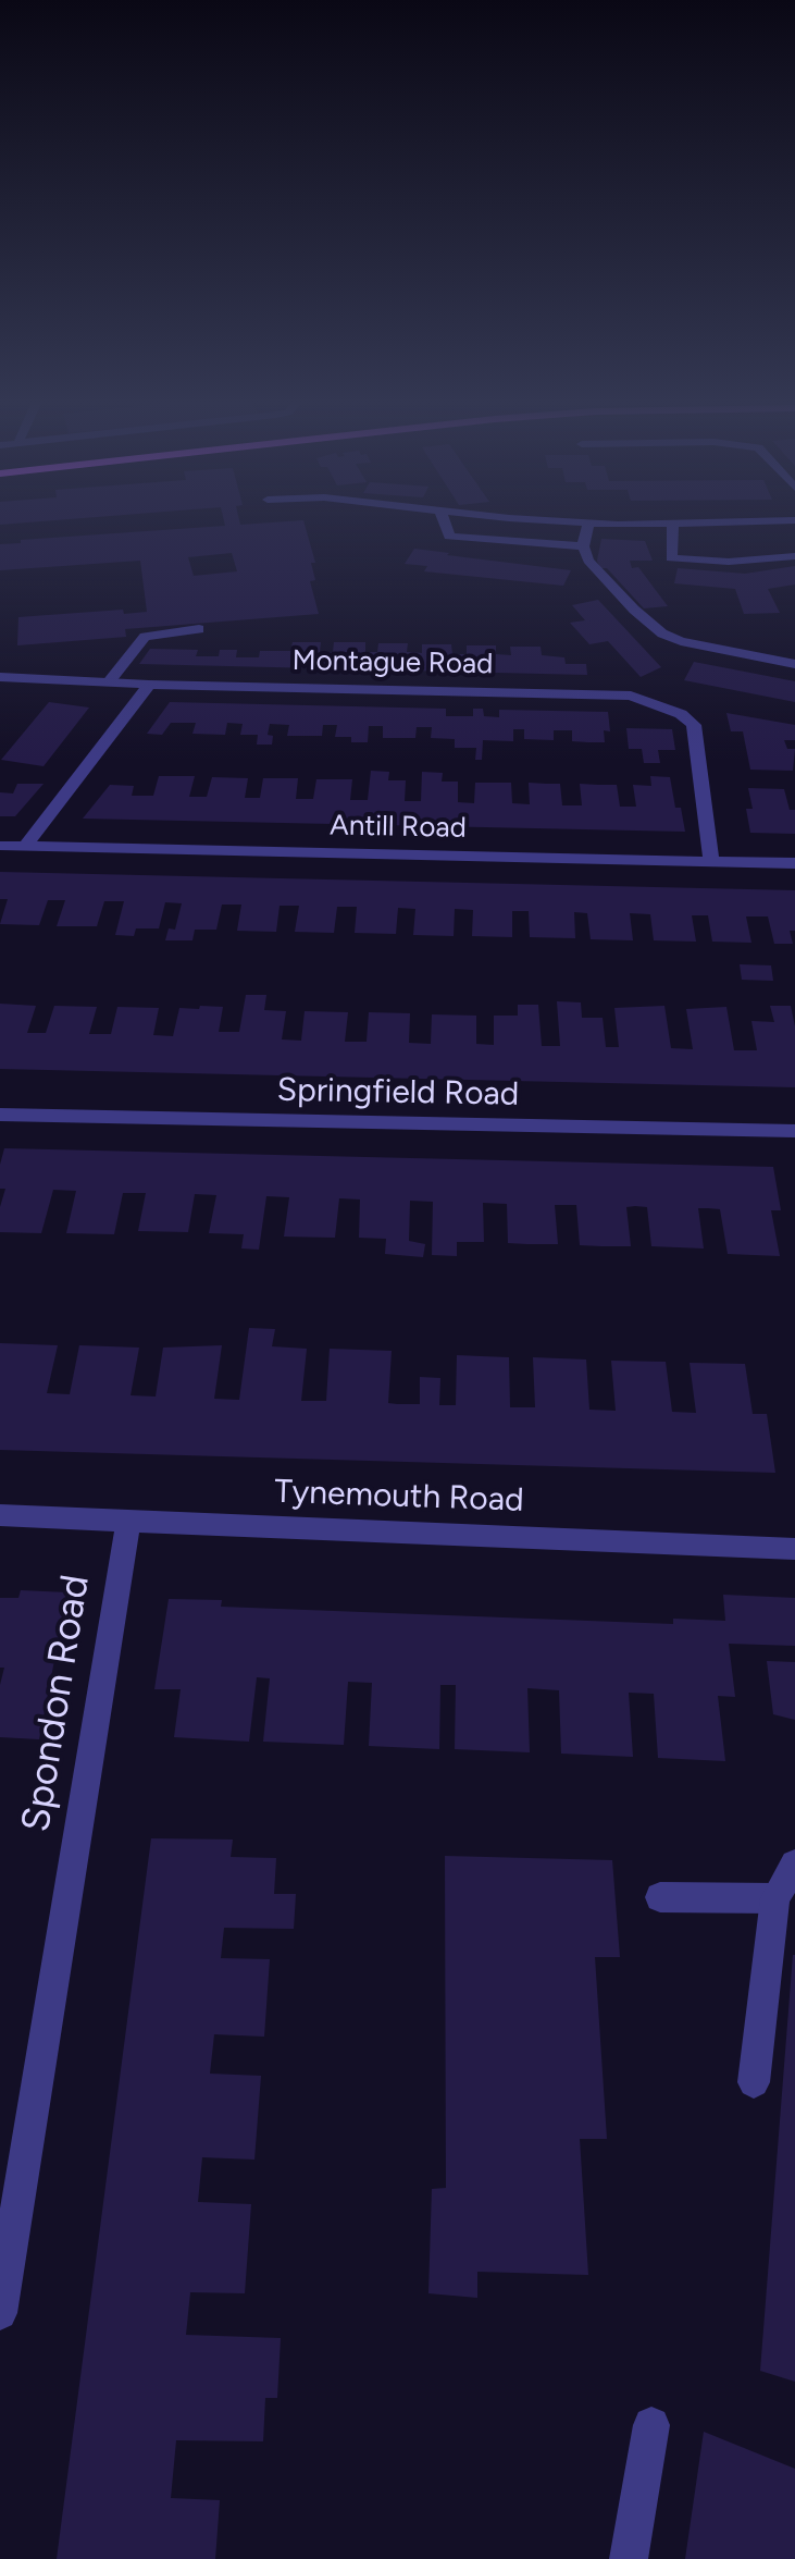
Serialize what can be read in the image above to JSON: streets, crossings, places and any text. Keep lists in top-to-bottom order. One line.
{"streets":{"street":["Montague Road","Antill Road","Springfield Road","Tynemouth Road","Spondon Road"]},"crossings":[["Montague Road","Antill Road"],["Tynemouth Road","Spondon Road"]]}
